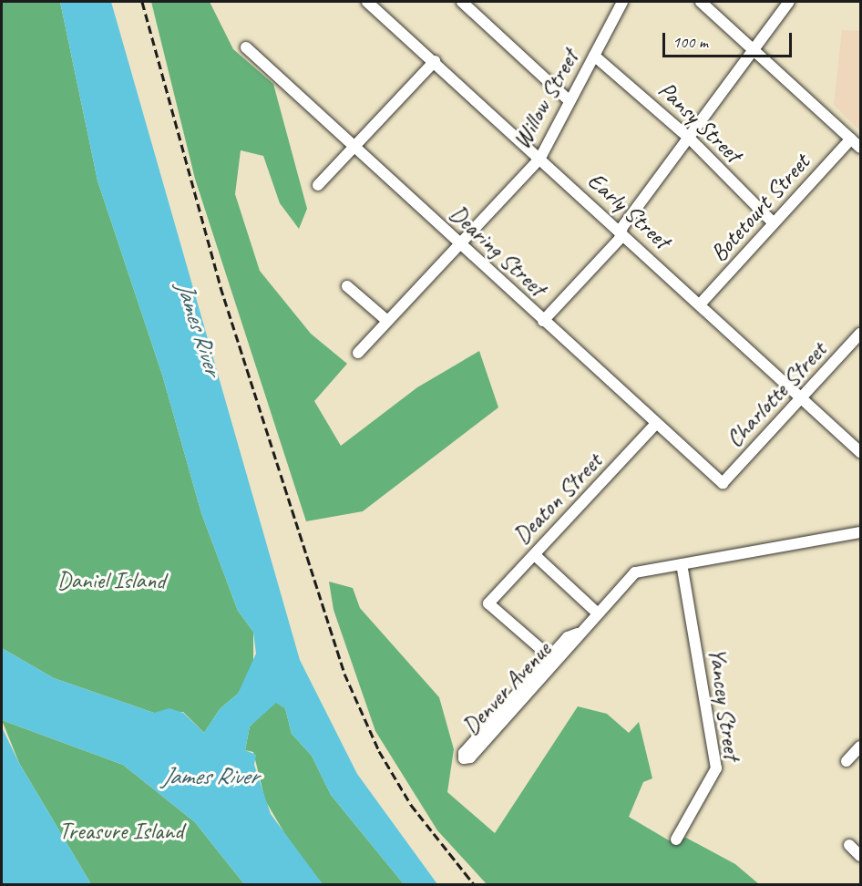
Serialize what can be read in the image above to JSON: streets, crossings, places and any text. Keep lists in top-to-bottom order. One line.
{"streets":{"street":["Willow Street","Pansy Street","Botetourt Street","Early Street","Dearing Street","Charlotte Street","Deaton Street","Denver Avenue","Yancey Street"]},"crossings":[["Willow Street","Pansy Street"],["Willow Street","Early Street"],["Willow Street","Dearing Street"],["Pansy Street","Botetourt Street"],["Botetourt Street","Early Street"],["Early Street","Charlotte Street"],["Dearing Street","Charlotte Street"],["Dearing Street","Deaton Street"],["Deaton Street","Denver Avenue"],["Denver Avenue","Yancey Street"]],"water":["James River"],"parks":["Daniel Island","Treasure Island"],"scale_bar":"100 m"}
